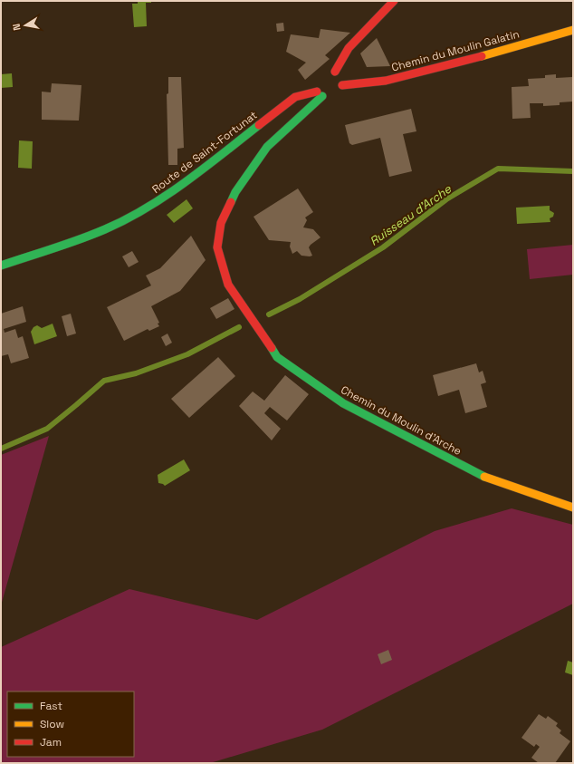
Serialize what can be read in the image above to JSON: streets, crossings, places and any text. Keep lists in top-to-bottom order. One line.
{"streets":{"street":["Chemin du Moulin Galatin","Route de Saint-Fortunat","Chemin du Moulin d'Arche"]},"crossings":[["Route de Saint-Fortunat","Chemin du Moulin d'Arche"]],"water":["Ruisseau d'Arche"],"legend":["Fast","Slow","Jam"],"north":"left"}
